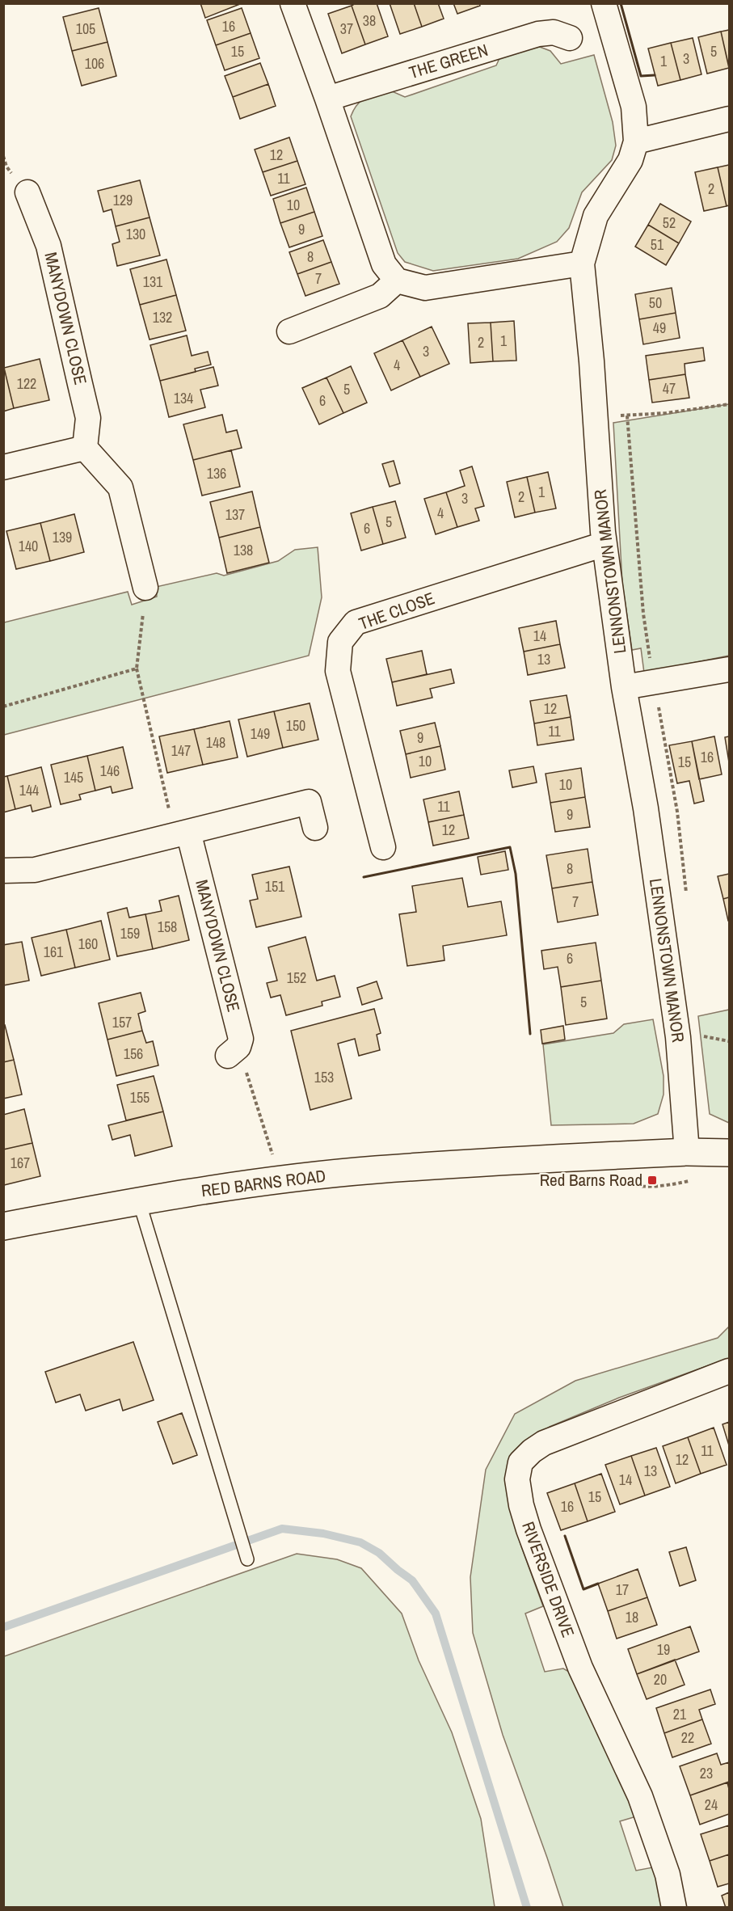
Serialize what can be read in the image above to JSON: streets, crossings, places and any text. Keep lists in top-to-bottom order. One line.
{"streets":{"street":["THE GREEN","MANYDOWN CLOSE","LENNONSTOWN MANOR","THE CLOSE","RED BARNS ROAD","RIVERSIDE DRIVE"]},"crossings":[["LENNONSTOWN MANOR","THE CLOSE"],["LENNONSTOWN MANOR","RED BARNS ROAD"]],"places":{"transit":["Red Barns Road"]},"house_numbers":["38","16","105","37","15","5","3","1","106","12","11","2","129","10","52","9","130","51","8","7","131","50","132","49","1","2","3","4","122","47","5","134","6","136","1","2","3","4","137","5","6","139","140","138","14","13","12","150","11","149","9","148","147","16","10","15","146","145","10","144","11","9","12","8","151","7","158","159","160","161","6","152","5","157","156","153","155","167","11","12","13","14","15","16","17","18","19","20","21","22","23","24"]}
